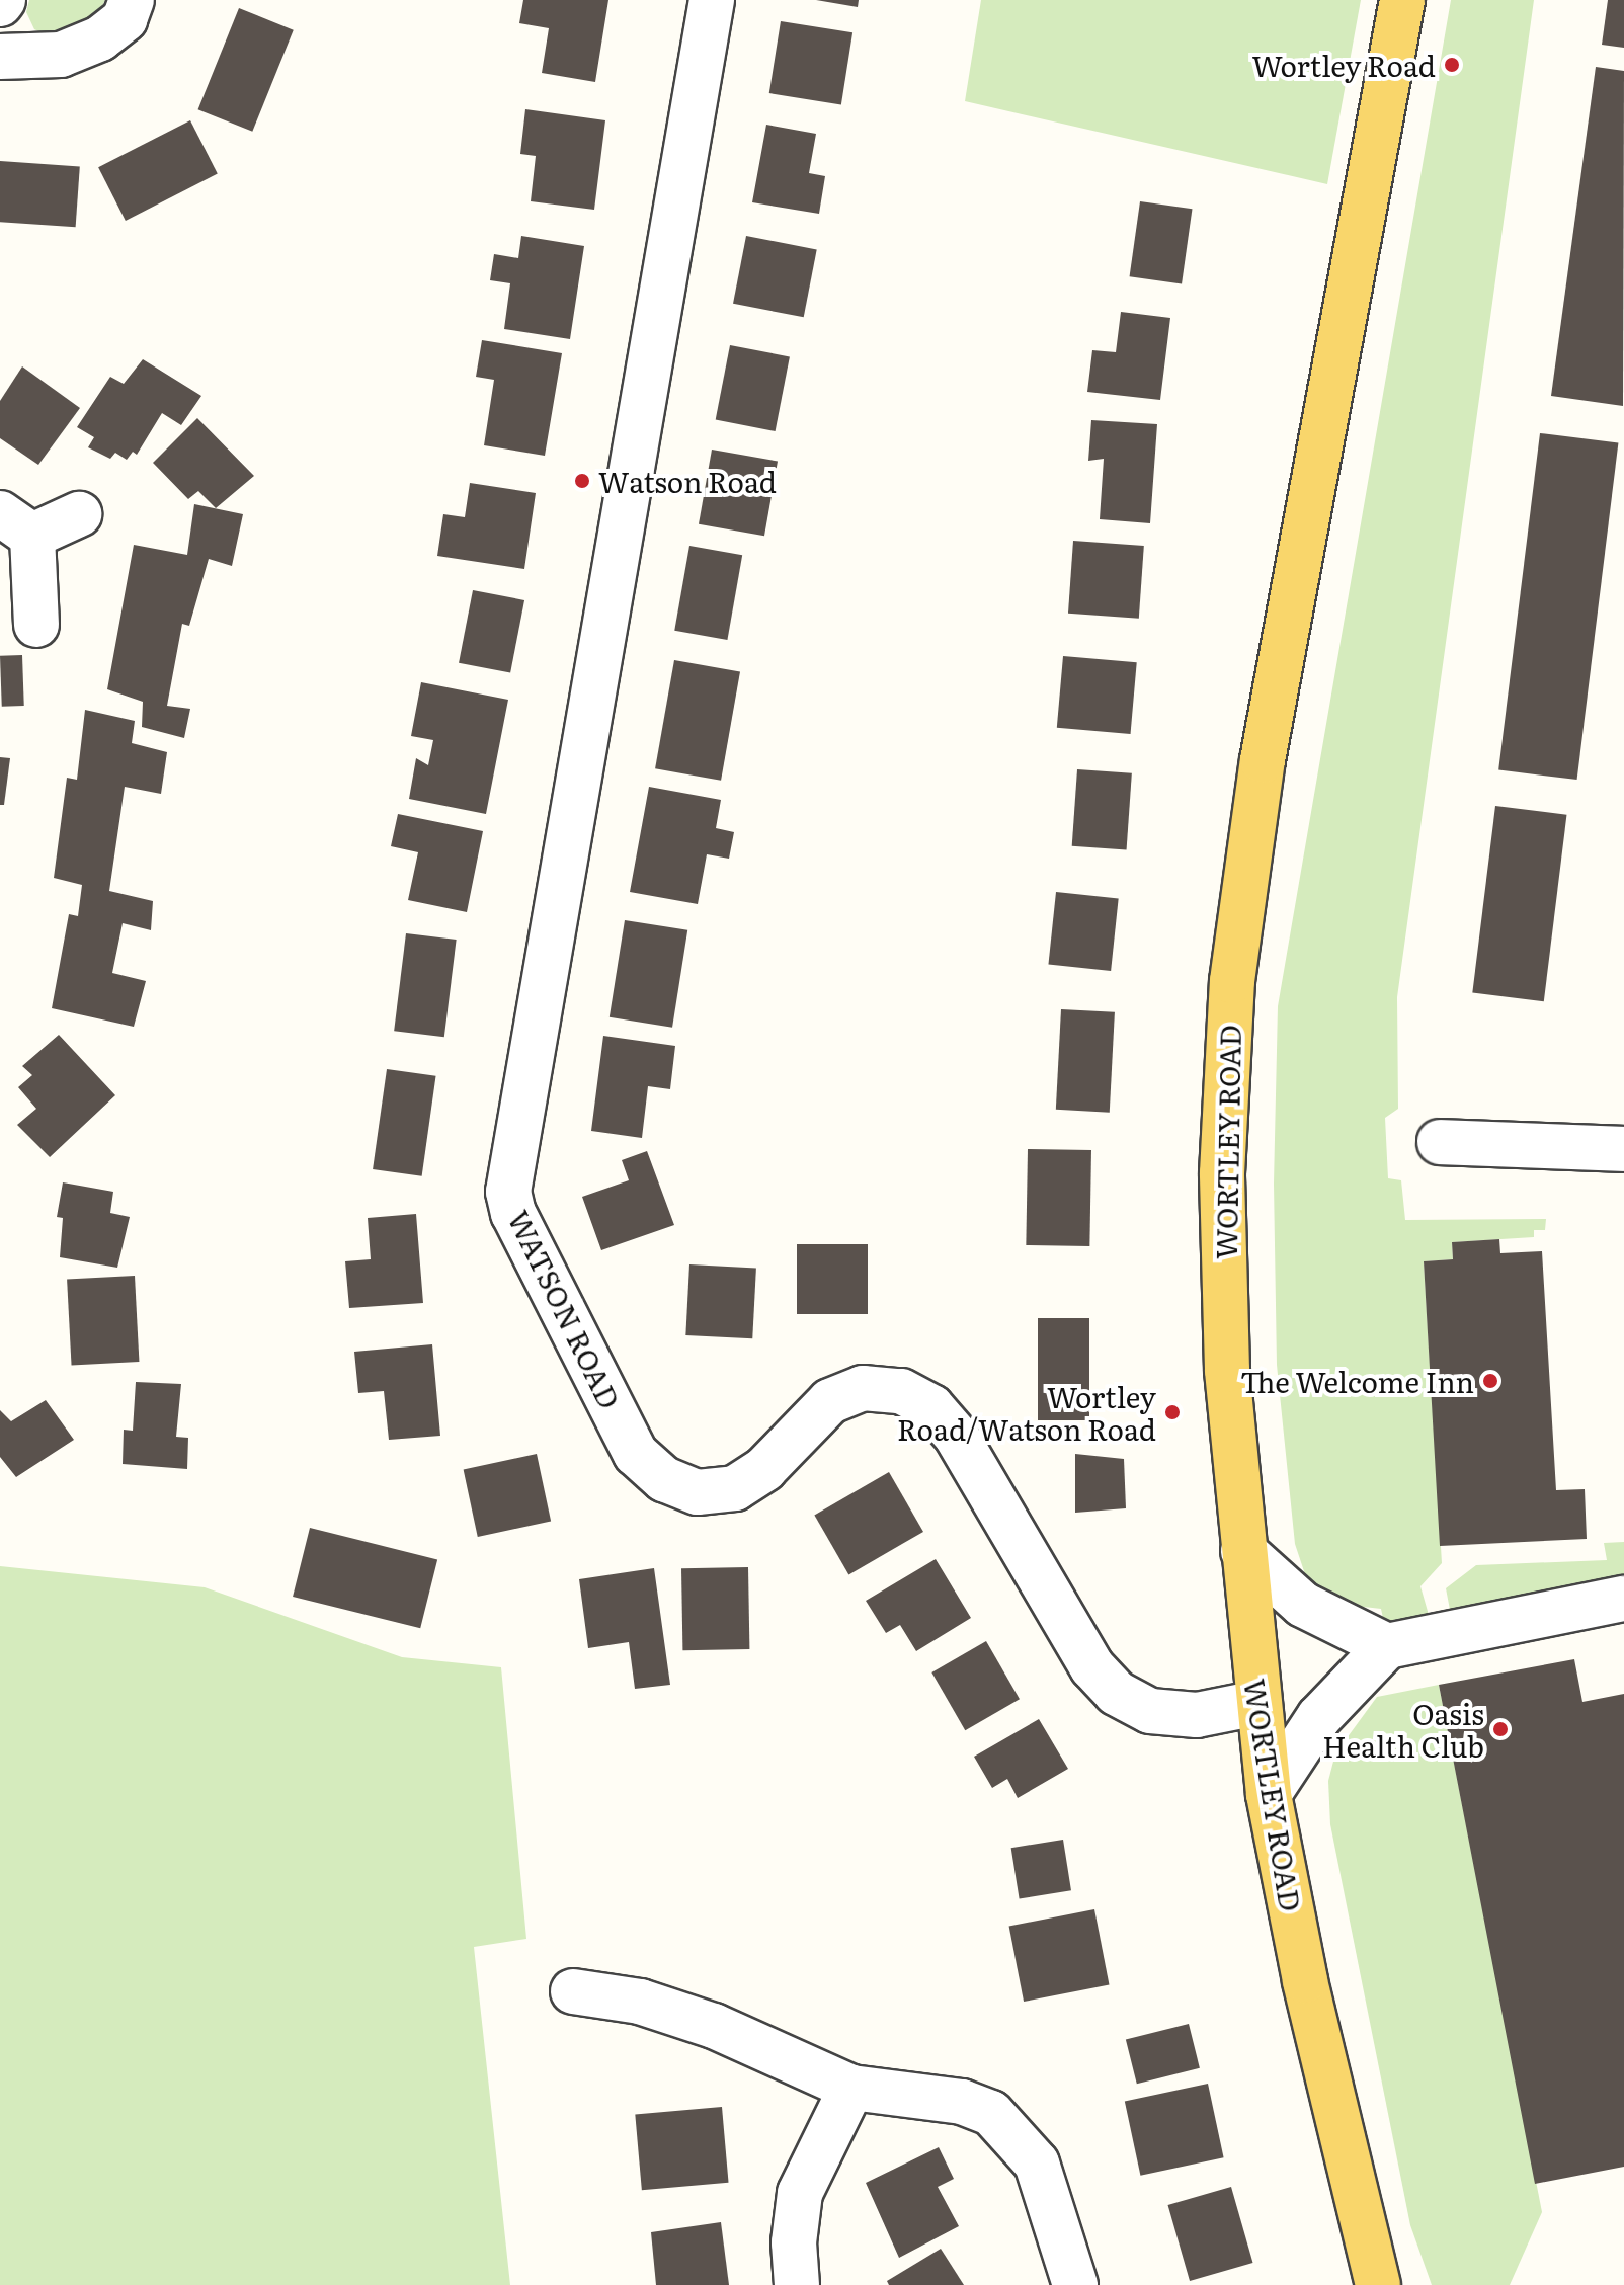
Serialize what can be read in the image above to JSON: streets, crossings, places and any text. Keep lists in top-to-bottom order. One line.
{"streets":{"main road":["WORTLEY ROAD"],"street":["WATSON ROAD"]},"crossings":[["WORTLEY ROAD","WATSON ROAD"]],"places":["Wortley Road","Watson Road","The Welcome Inn","Wortley Road/Watson Road","Oasis Health Club"]}
